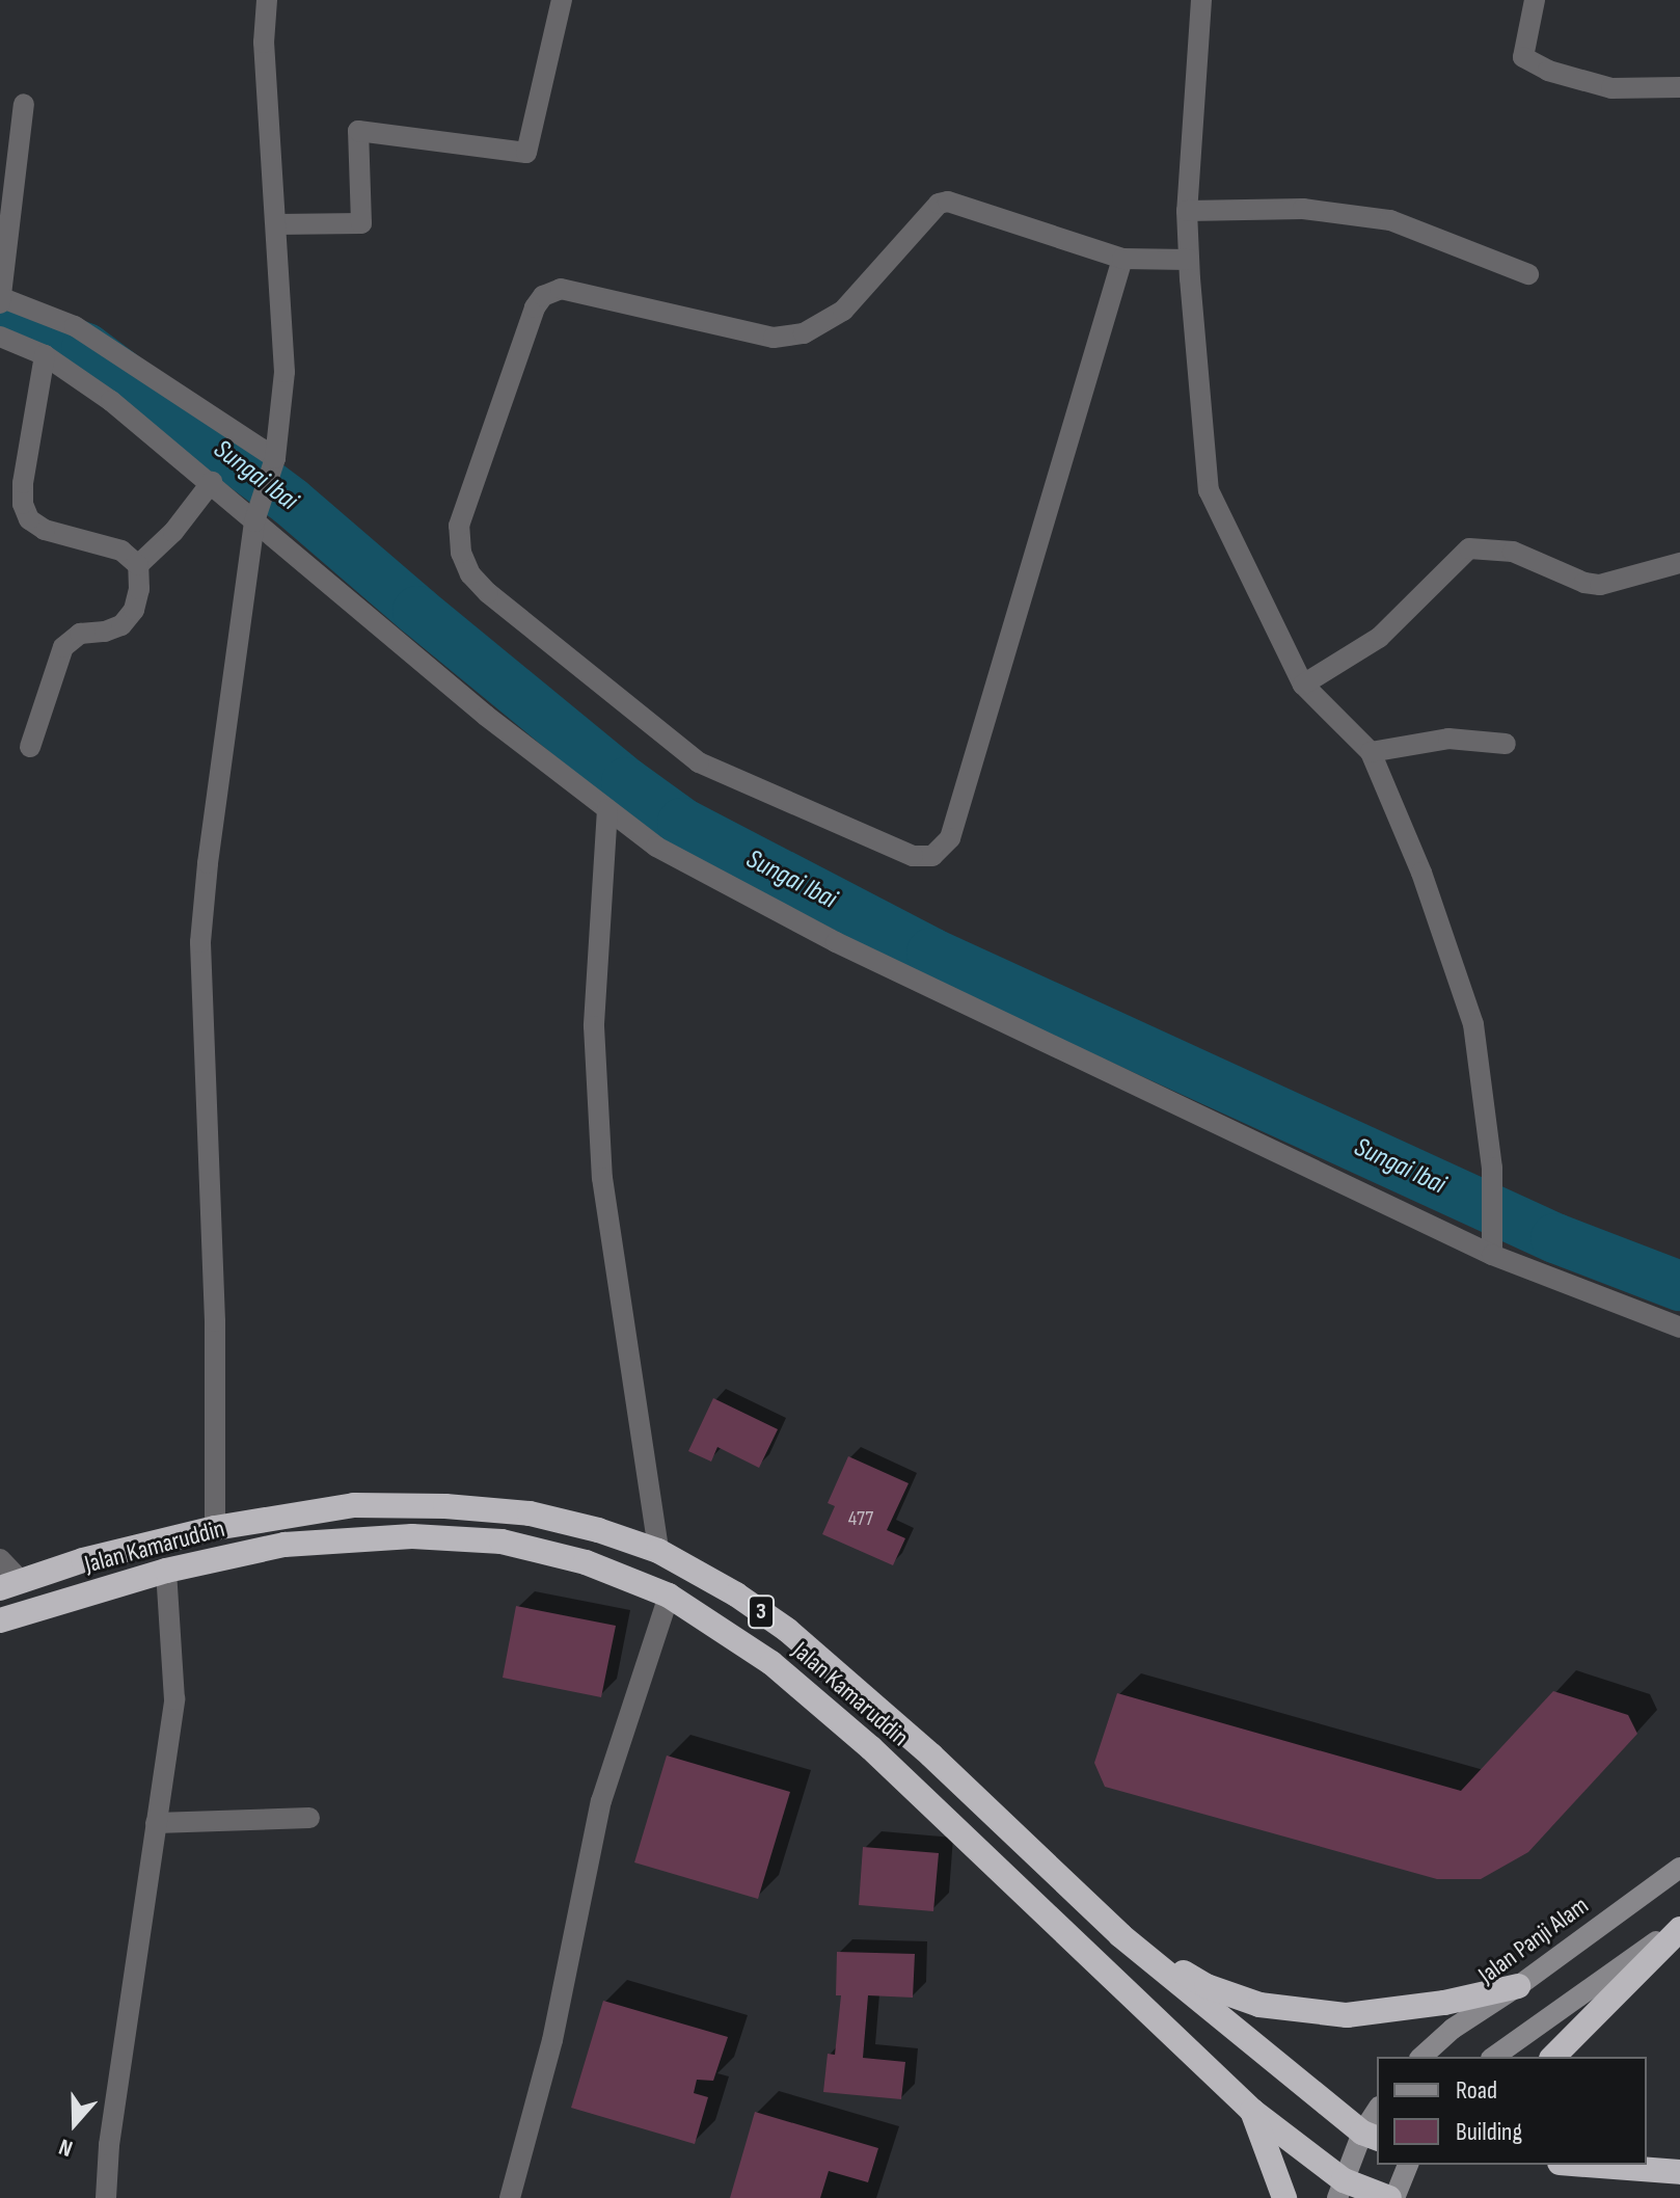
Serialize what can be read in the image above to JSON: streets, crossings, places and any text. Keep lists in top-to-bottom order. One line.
{"streets":{"highway":["Jalan Kamaruddin","3"],"main road":["Jalan Panji Alam"]},"water":["Sungai Ibai"],"house_numbers":["477"],"legend":["Road","Building"],"north":"bottom"}
